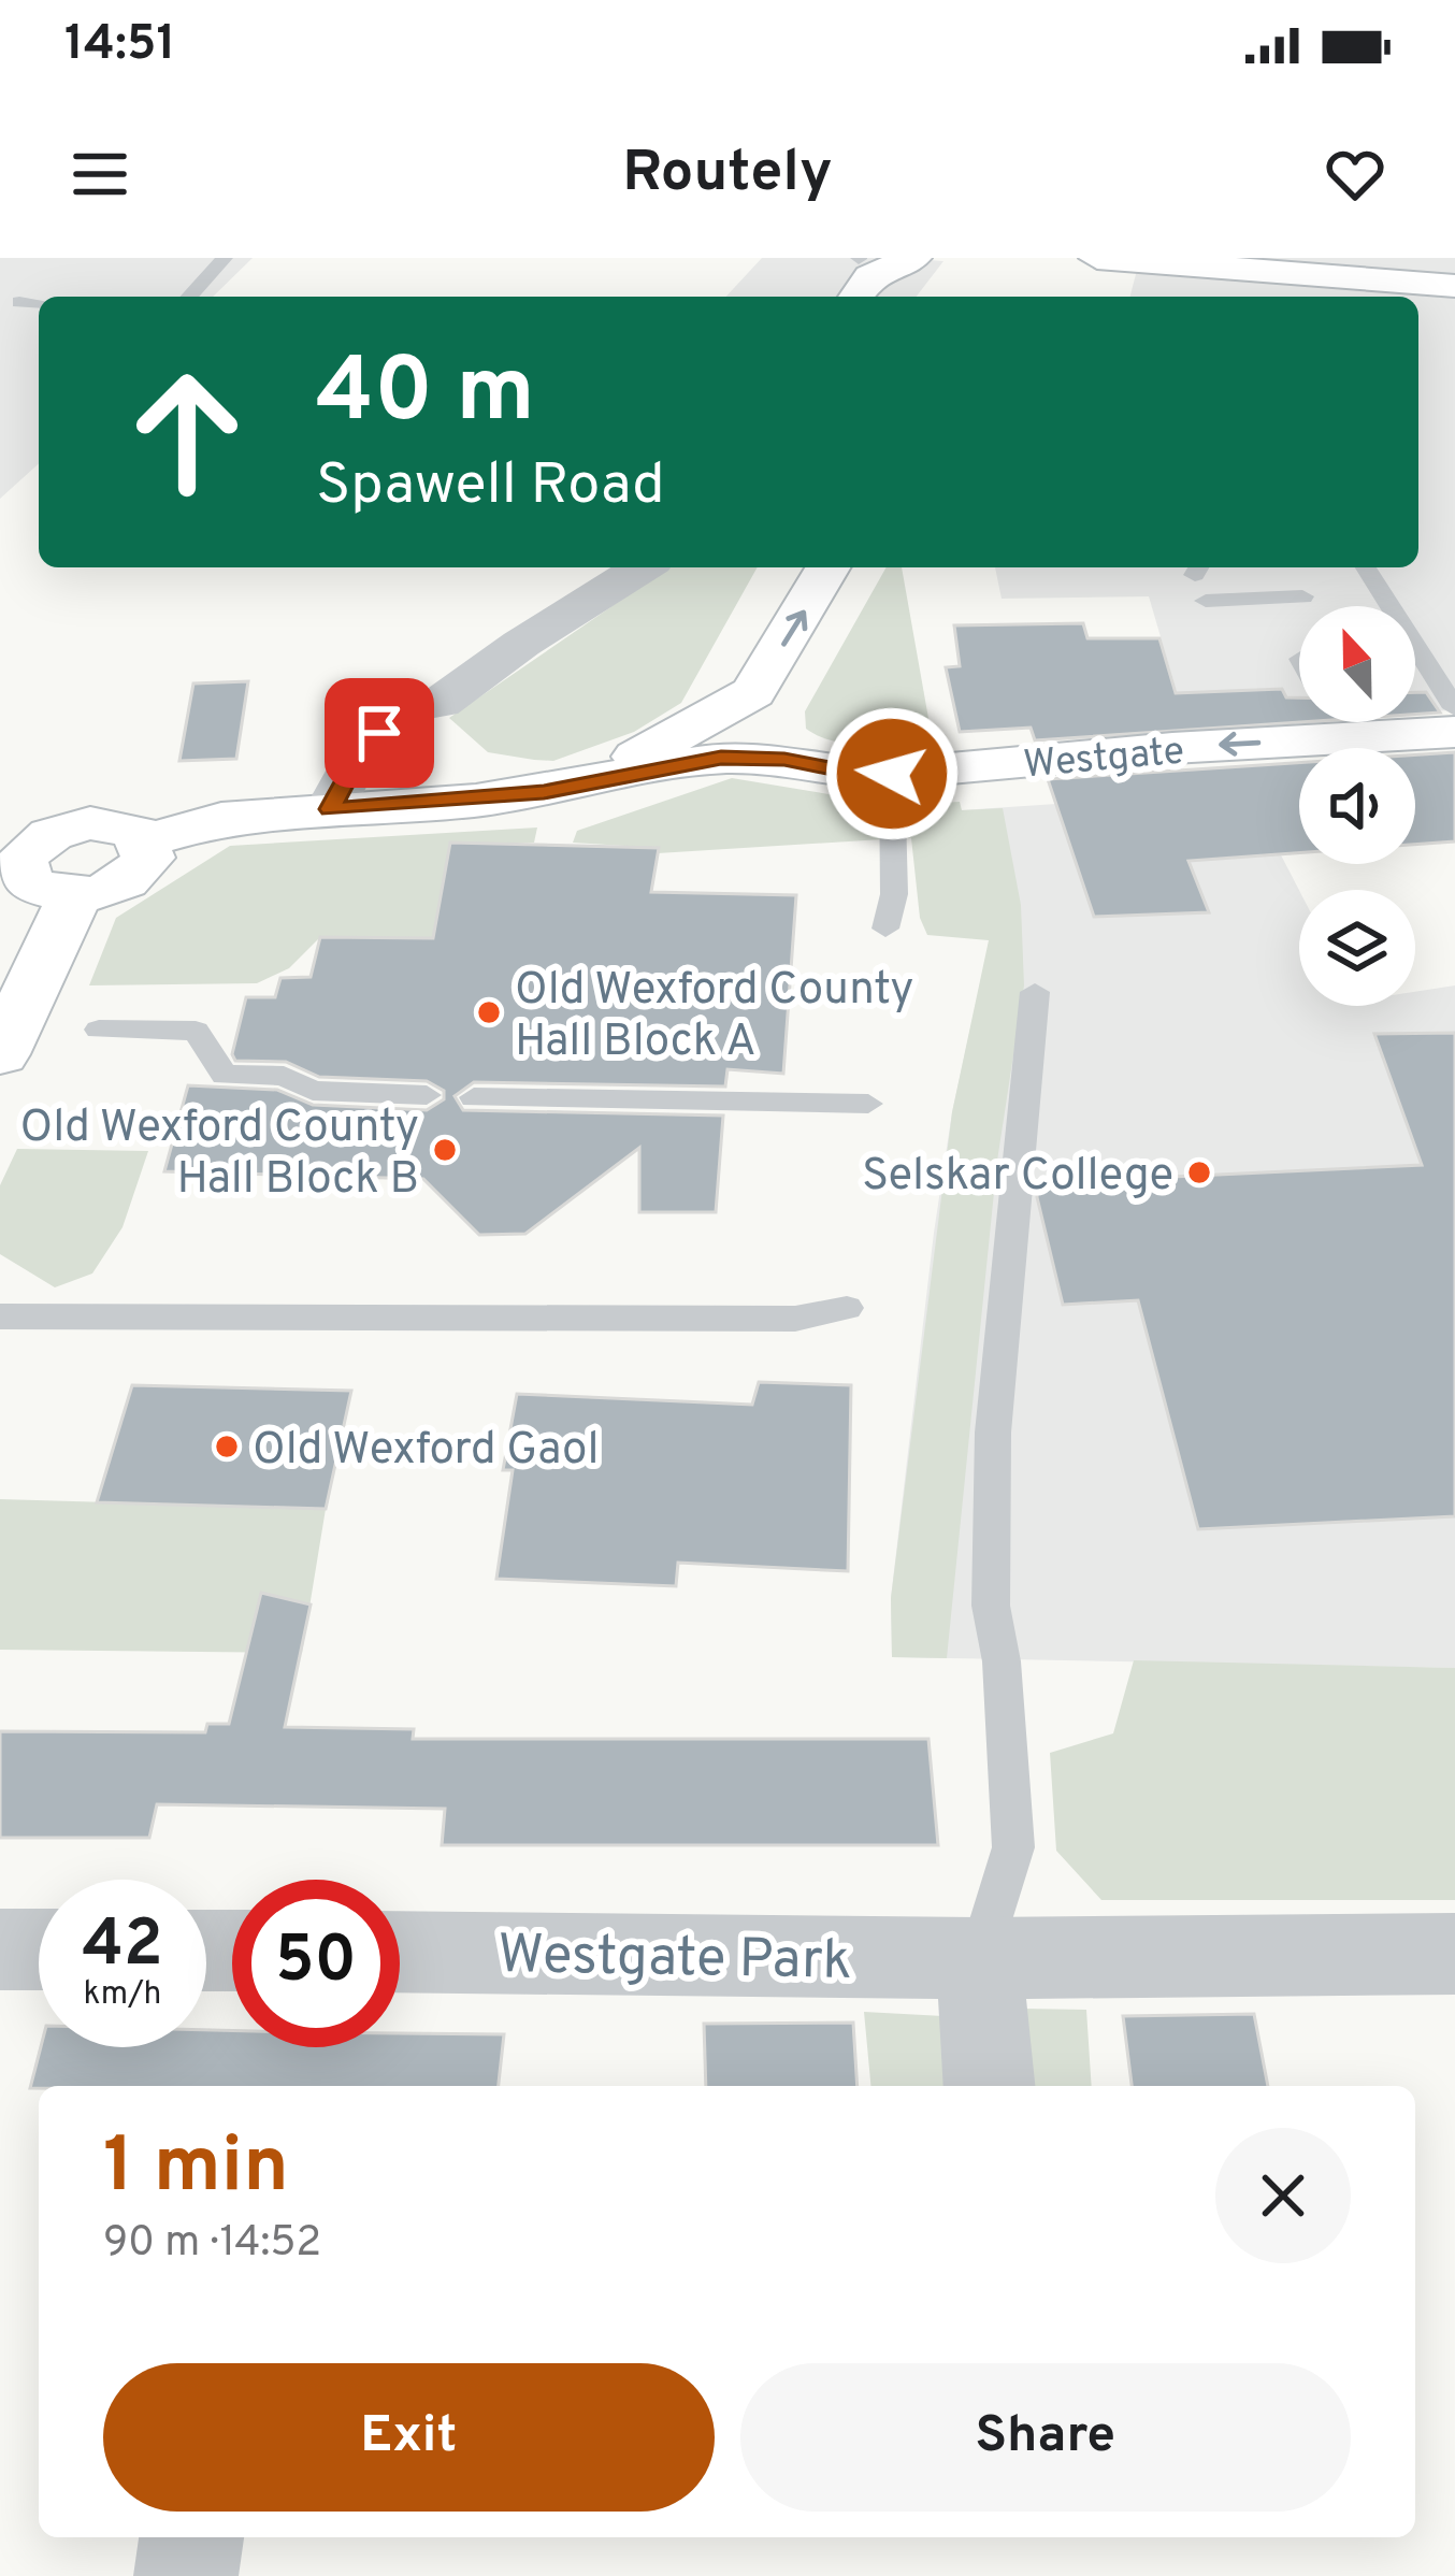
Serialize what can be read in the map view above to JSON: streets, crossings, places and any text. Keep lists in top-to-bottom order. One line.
{"streets":{"main road":["Westgate"],"street":["Westgate Park"]},"places":["Old Wexford County Hall Block A","Old Wexford County Hall Block B","Selskar College","Old Wexford Gaol"],"north":"top","page":{"status":"14:51","header":"Routely","turn":["40 m","Spawell Road"],"speed":"42 km/h","limit":"50","heading":["1 min","90 m · 14:52"],"buttons":["Exit","Share"]}}
